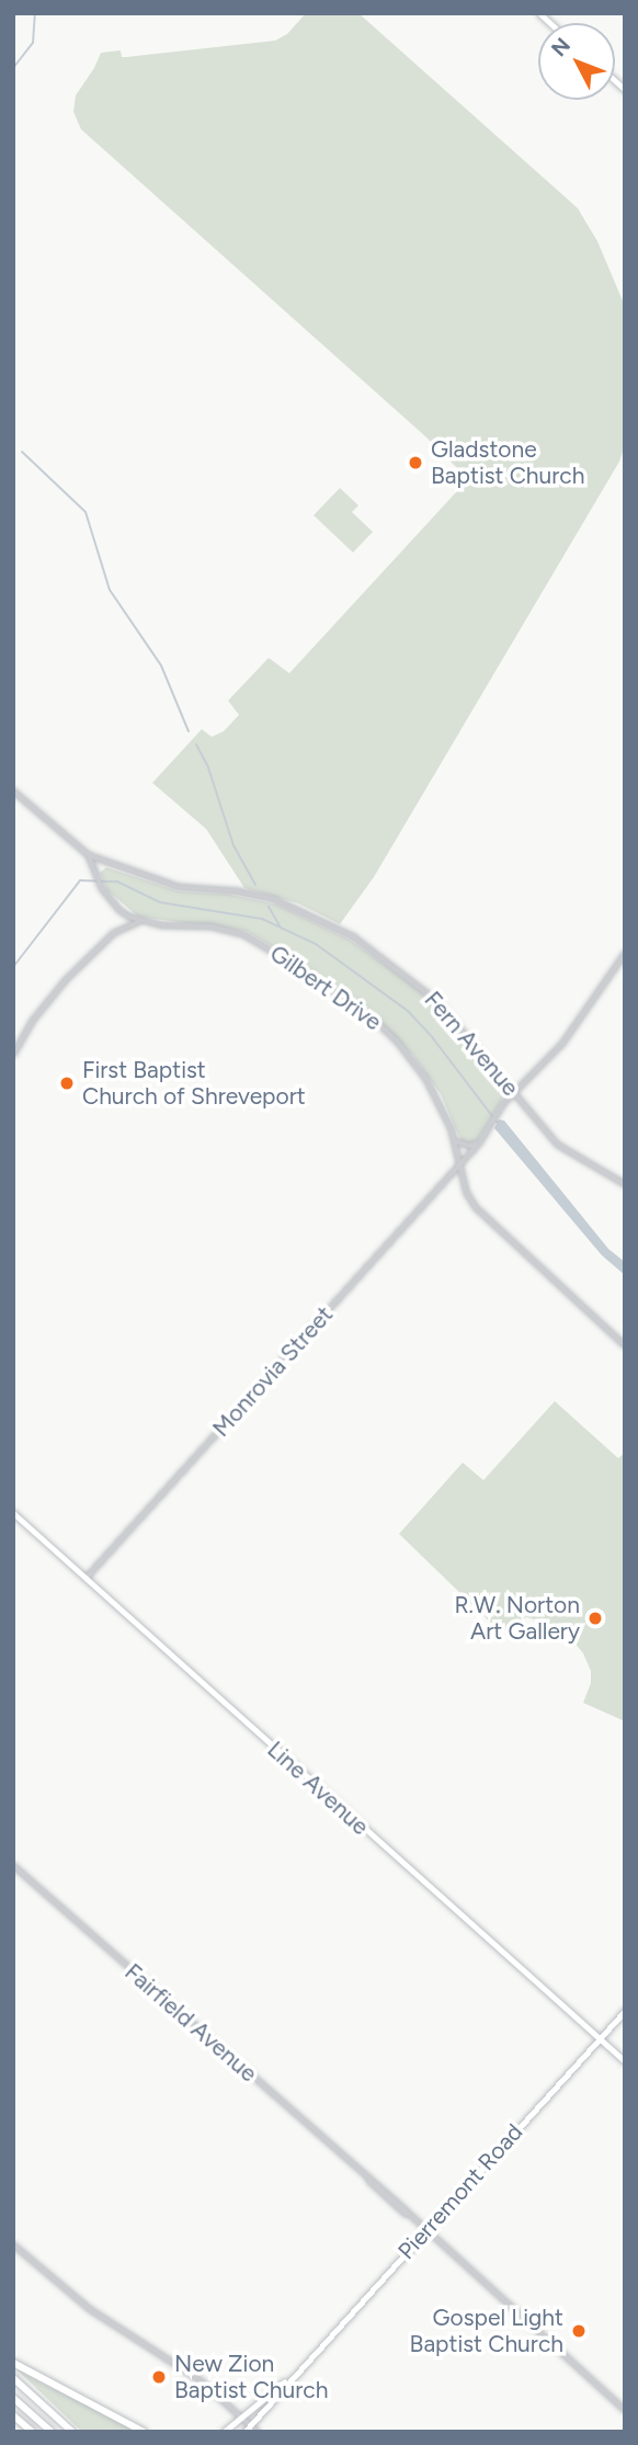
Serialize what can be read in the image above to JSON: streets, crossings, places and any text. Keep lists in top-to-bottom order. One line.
{"streets":{"main road":["Line Avenue","Pierremont Road"],"street":["Gilbert Drive","Fern Avenue","Monrovia Street","Fairfield Avenue"]},"crossings":[["Gilbert Drive","Monrovia Street"],["Fern Avenue","Monrovia Street"],["Monrovia Street","Line Avenue"],["Line Avenue","Pierremont Road"],["Fairfield Avenue","Pierremont Road"]],"places":["Gladstone Baptist Church","First Baptist Church of Shreveport","R.W. Norton Art Gallery","Gospel Light Baptist Church","New Zion Baptist Church"],"north":"top left"}
